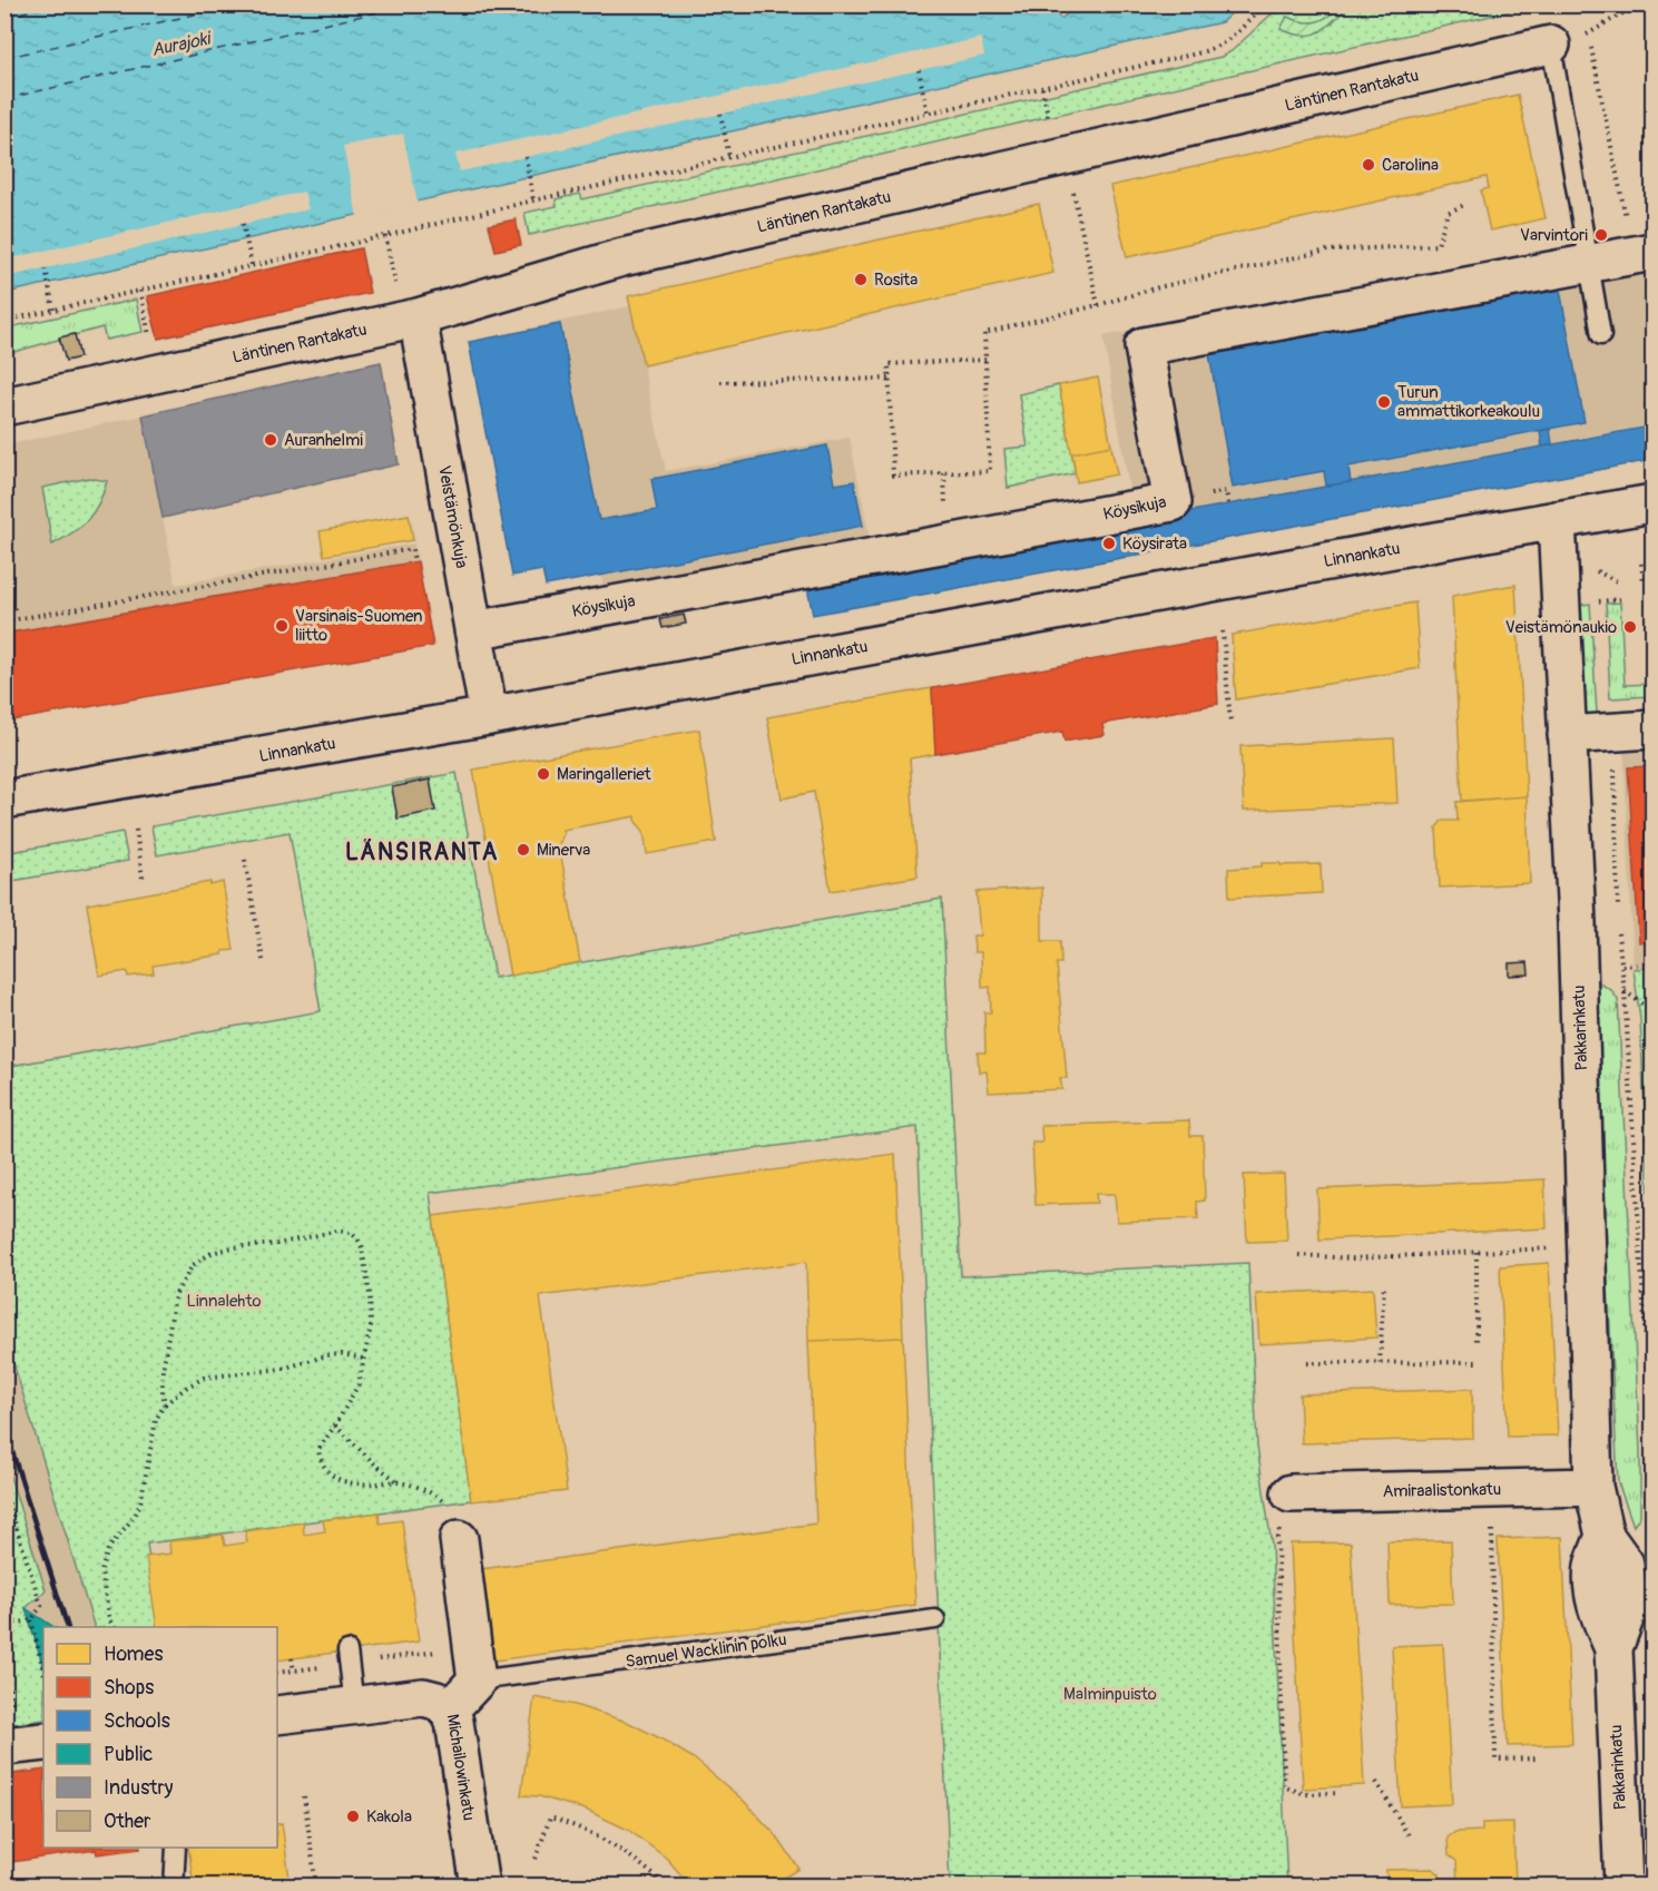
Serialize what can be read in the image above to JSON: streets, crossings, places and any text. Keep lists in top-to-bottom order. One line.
{"streets":{"street":["Läntinen Rantakatu","Köysikuja","Veistämönkuja","Linnankatu","Pakkarinkatu","Amiraalistonkatu","Michailowinkatu"],"lane":["Samuel Wacklinin polku"]},"crossings":[["Läntinen Rantakatu","Veistämönkuja"],["Köysikuja","Veistämönkuja"],["Veistämönkuja","Linnankatu"],["Linnankatu","Pakkarinkatu"],["Pakkarinkatu","Amiraalistonkatu"],["Samuel Wacklinin polku","Michailowinkatu"]],"districts":["LÄNSIRANTA"],"water":["Aurajoki"],"parks":["Linnalehto","Malminpuisto"],"places":["Carolina","Varvintori","Rosita","Turun ammattikorkeakoulu","Auranhelmi","Köysirata","Varsinais-Suomen liitto","Veistämönaukio","Maringalleriet","Minerva","Kakola"],"legend":["Homes","Shops","Schools","Public","Industry","Other"]}
